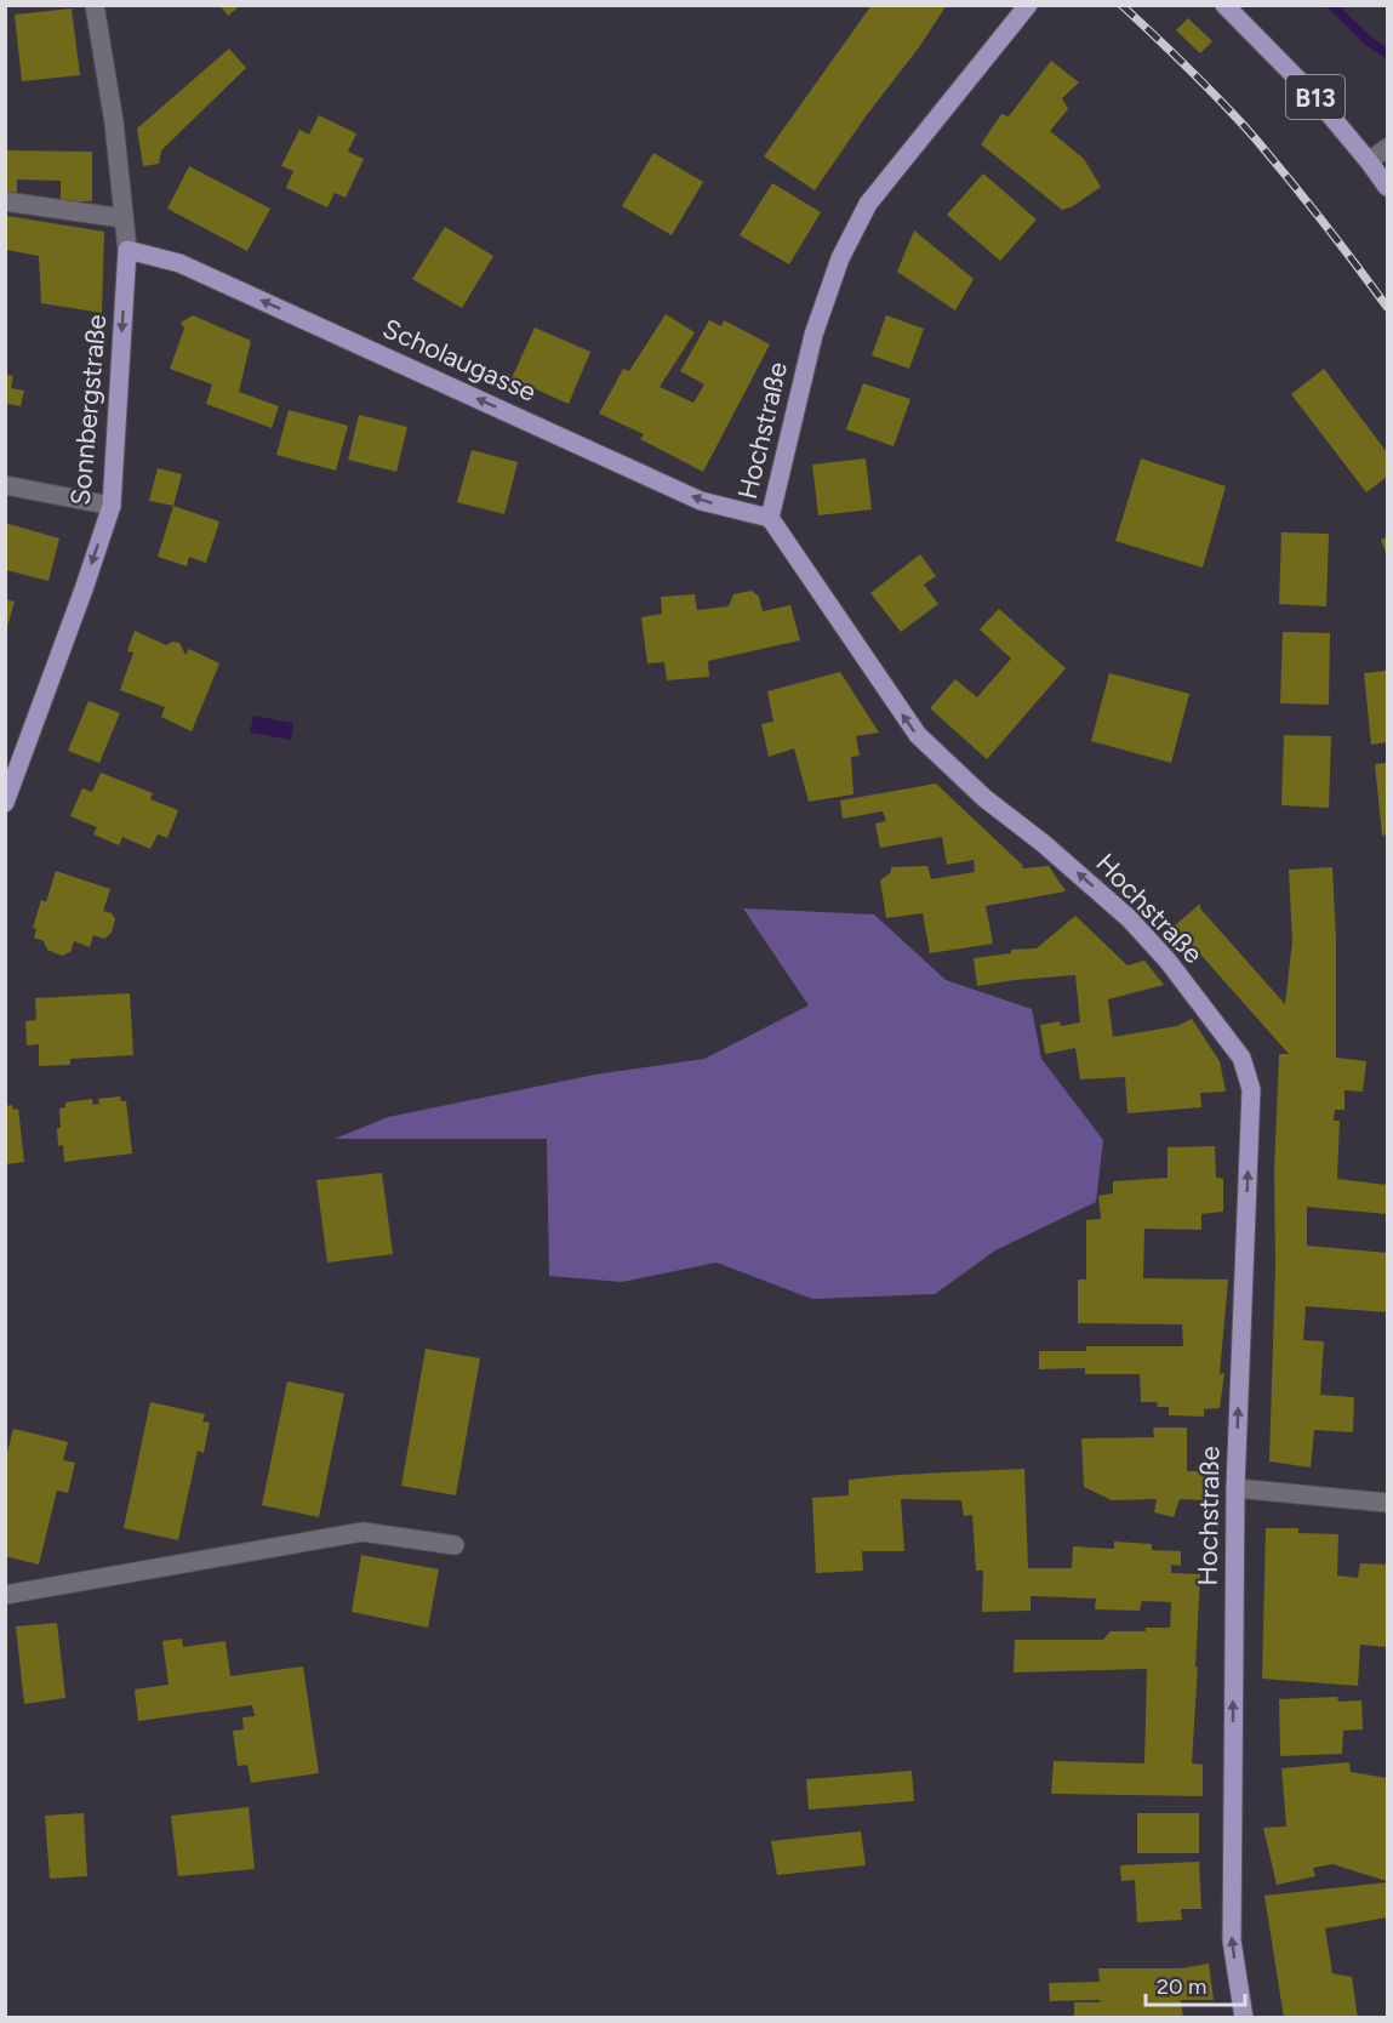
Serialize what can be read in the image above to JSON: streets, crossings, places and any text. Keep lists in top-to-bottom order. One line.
{"streets":{"main road":["B13","Scholaugasse","Sonnbergstraße","Hochstraße"]},"crossings":[["Scholaugasse","Sonnbergstraße"],["Scholaugasse","Hochstraße"]],"one_way":["Scholaugasse","Sonnbergstraße","Hochstraße"],"scale_bar":"20 m"}
